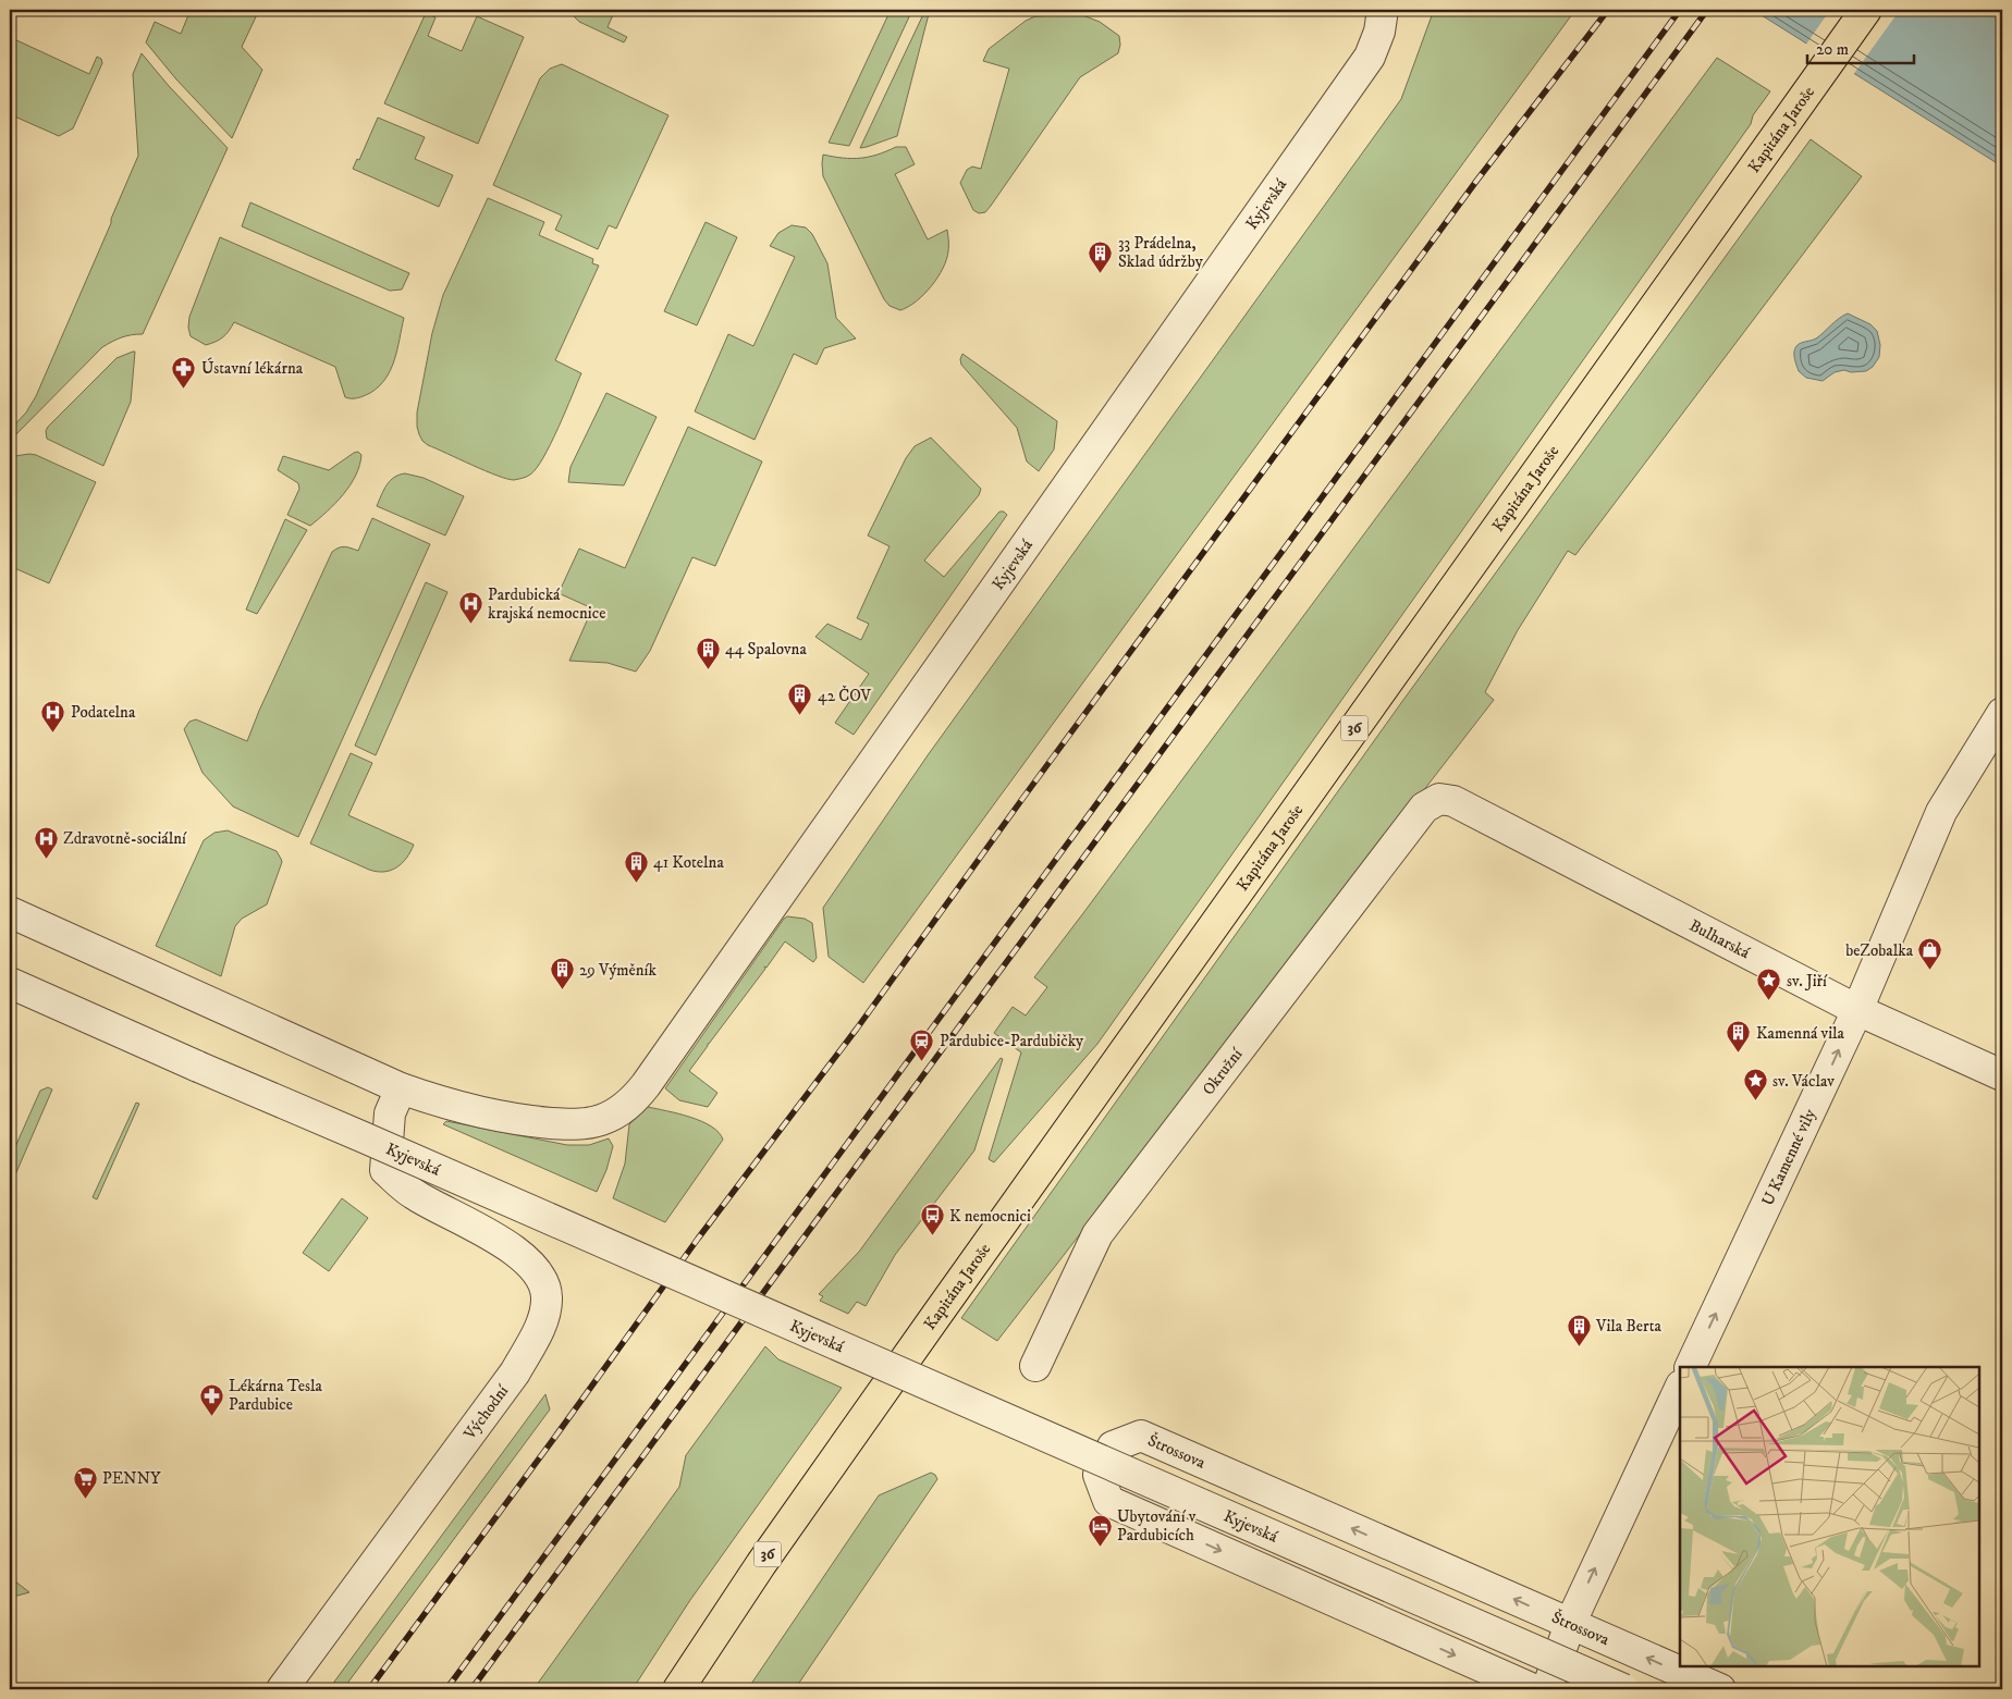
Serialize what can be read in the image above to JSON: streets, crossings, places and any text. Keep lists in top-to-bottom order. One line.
{"streets":{"main road":["Kapitána Jaroše","36"],"street":["Kyjevská","Bulharská","Okružní","U Kamenné vily","Východní","Štrossova"]},"crossings":[["Kyjevská","Východní"],["Bulharská","Okružní"],["Bulharská","U Kamenné vily"]],"one_way":["U Kamenné vily"],"places":{"building":["33 Prádelna, Sklad údržby","44 Spalovna","42 ČOV","41 Kotelna","29 Výměník","Kamenná vila","Vila Berta"],"pharmacy":["Ústavní lékárna","Lékárna Tesla Pardubice"],"hospital":["Pardubická krajská nemocnice","Podatelna","Zdravotně-sociální"],"shop":["beZobalka"],"place":["sv. Jiří","sv. Václav"],"station":["Pardubice-Pardubičky"],"bus stop":["K nemocnici"],"supermarket":["PENNY"],"hotel":["Ubytování v Pardubicích"]},"scale_bar":"20 m"}
